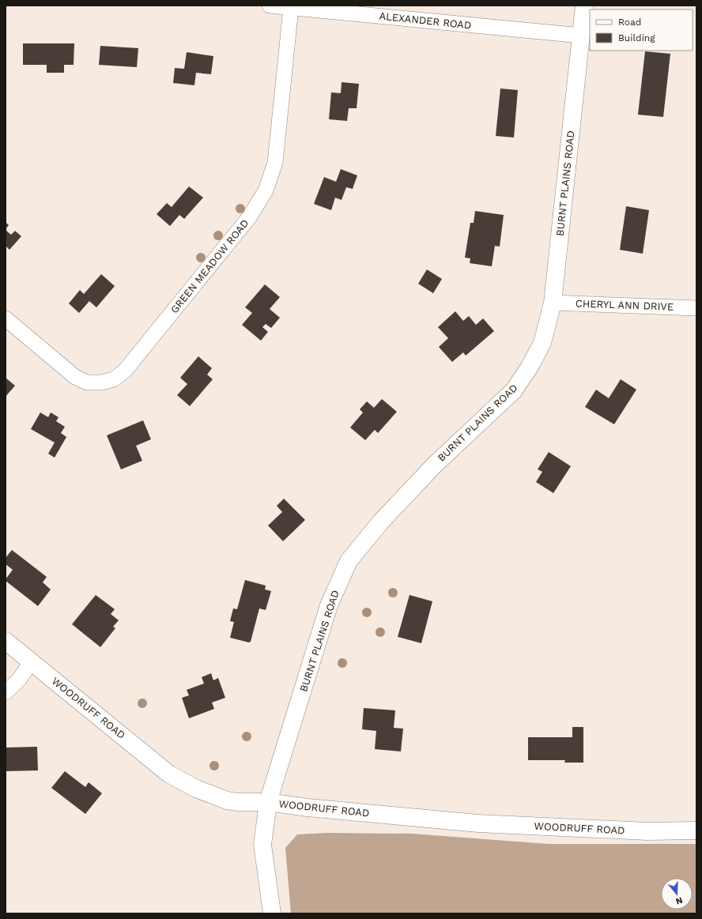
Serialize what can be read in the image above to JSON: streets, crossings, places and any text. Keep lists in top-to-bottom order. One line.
{"streets":{"main road":["BURNT PLAINS ROAD","WOODRUFF ROAD"],"street":["ALEXANDER ROAD","GREEN MEADOW ROAD","CHERYL ANN DRIVE"]},"crossings":[["ALEXANDER ROAD","BURNT PLAINS ROAD"],["ALEXANDER ROAD","GREEN MEADOW ROAD"],["BURNT PLAINS ROAD","CHERYL ANN DRIVE"],["BURNT PLAINS ROAD","WOODRUFF ROAD"]],"legend":["Road","Building"],"north":"bottom"}
